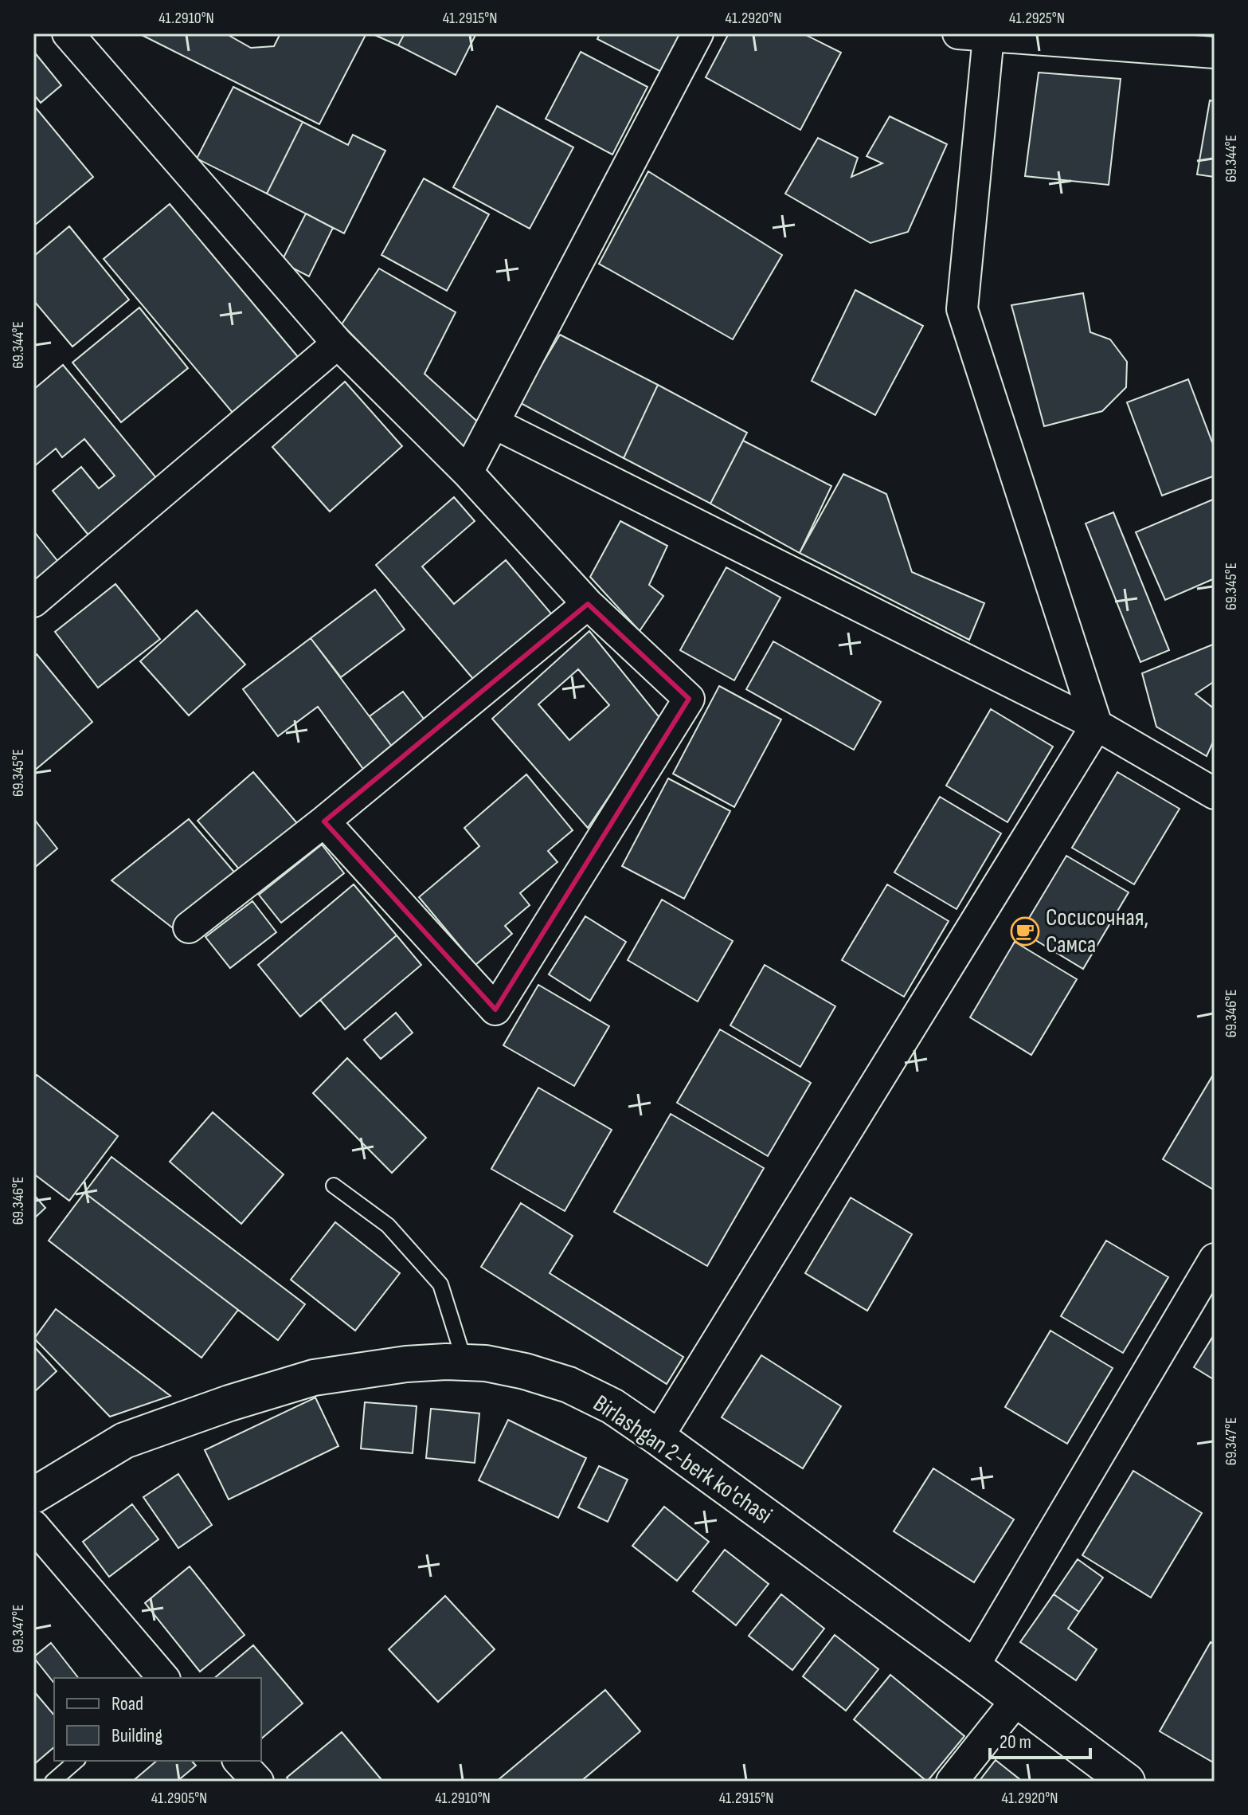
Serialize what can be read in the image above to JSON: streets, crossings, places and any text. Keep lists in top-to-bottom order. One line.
{"streets":{"street":["Birlashgan 2-berk ko'chasi"]},"places":{"cafe":["Сосисочная, Самса"]},"legend":["Road","Building"],"scale_bar":"20 m","coordinates":["41.2910°N","41.2915°N","41.2920°N","41.2925°N","69.344°E","69.345°E","69.346°E","69.347°E","41.2905°N"]}
